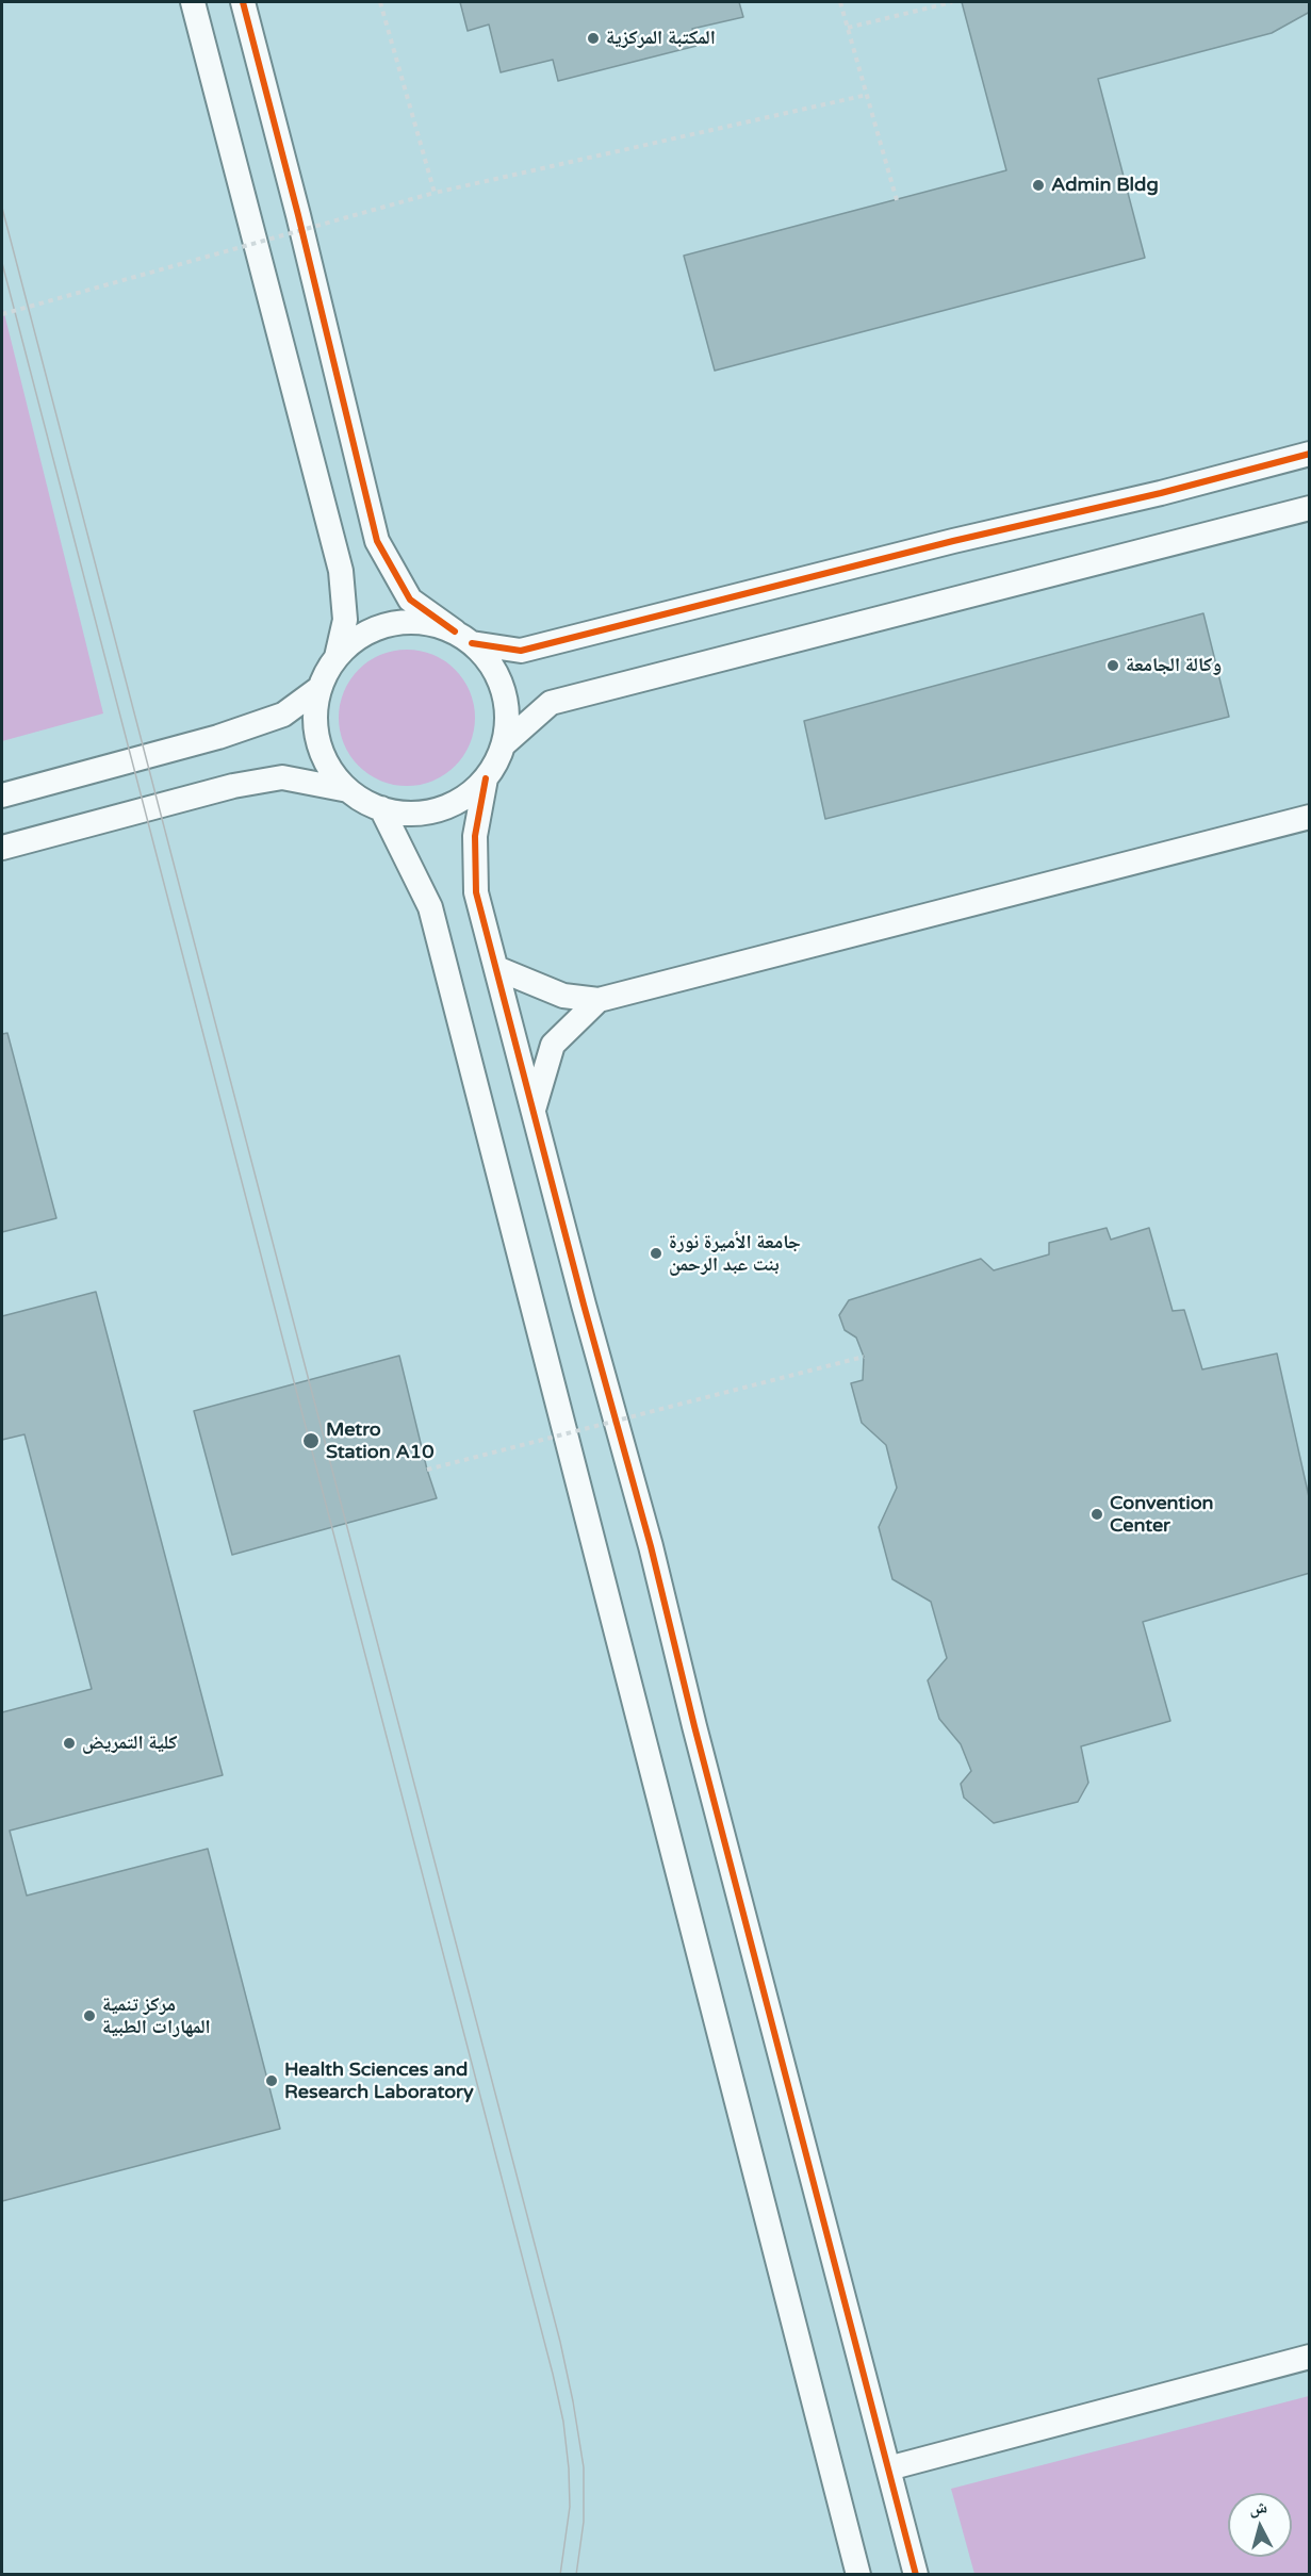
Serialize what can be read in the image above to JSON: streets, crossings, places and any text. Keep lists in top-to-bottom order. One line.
{"places":["المكتبة المركزية","Admin Bldg","وكالة الجامعة","جامعة الأميرة نورة بنت عبد الرحمن","Metro Station A10","Convention Center","كلية التمريض","مركز تنمية المهارات الطبية","Health Sciences and Research Laboratory"],"north":"top"}
